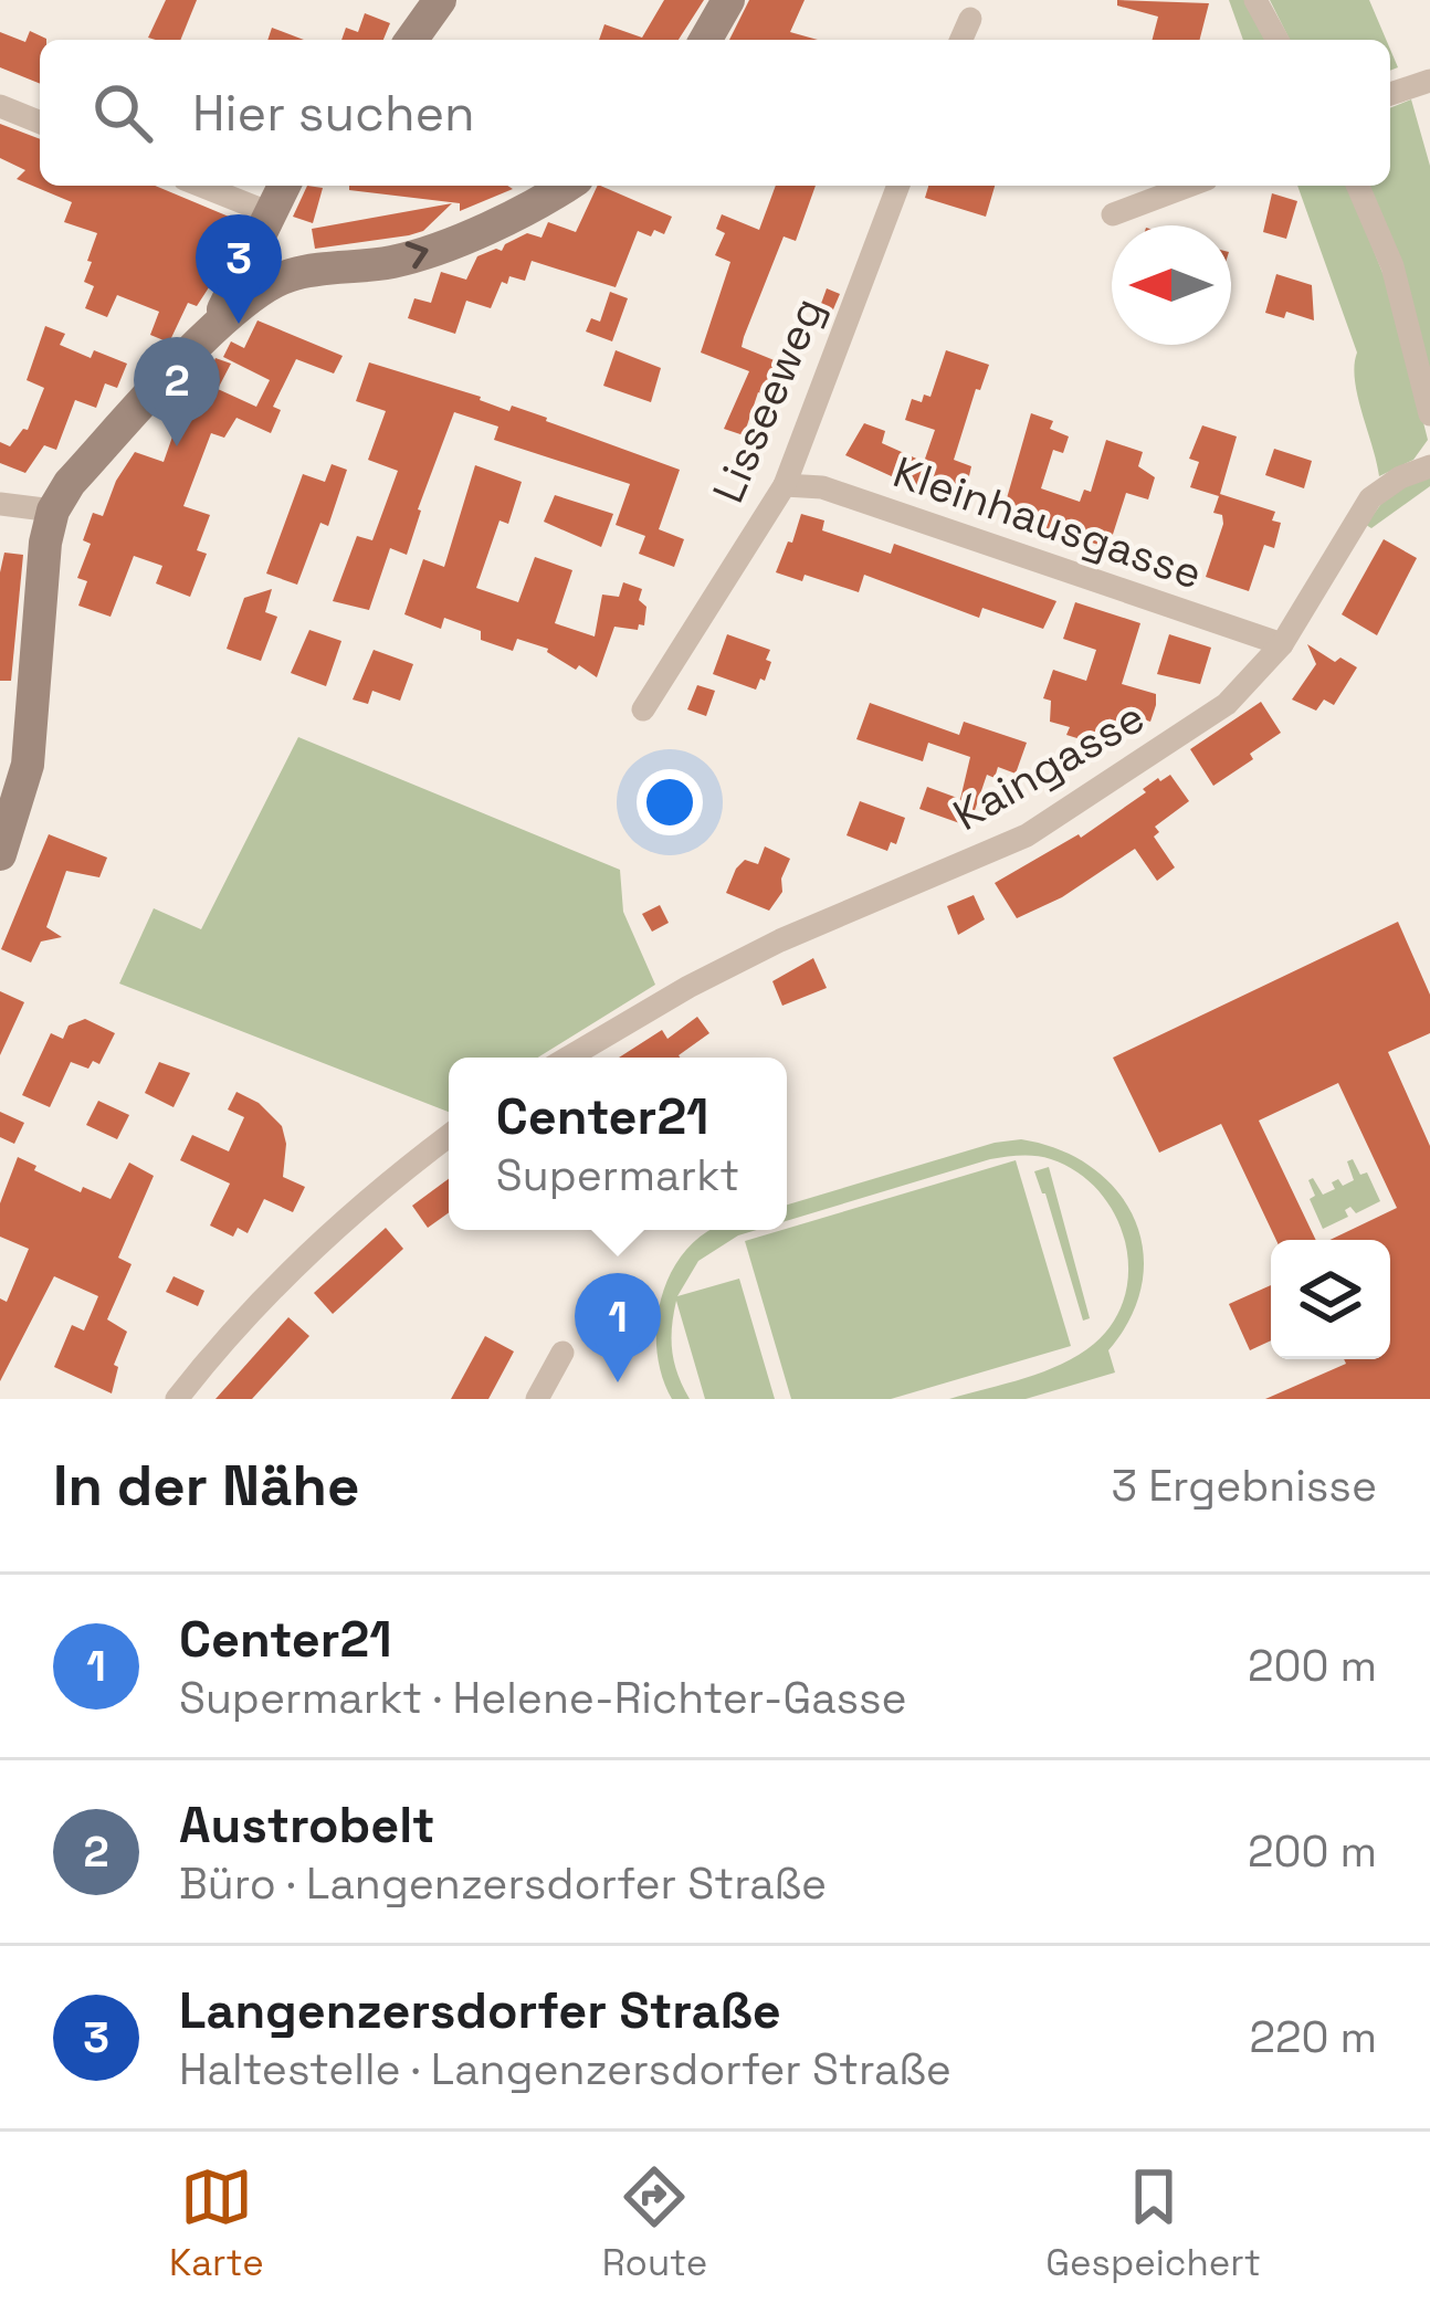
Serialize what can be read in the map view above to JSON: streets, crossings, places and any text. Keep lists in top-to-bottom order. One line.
{"streets":{"street":["Lisseeweg","Kleinhausgasse","Kaingasse"]},"crossings":[["Lisseeweg","Kleinhausgasse"],["Kleinhausgasse","Kaingasse"]],"north":"left","page":{"search":"Hier suchen","pins":["3","2","1"],"popup":["Center21","Supermarkt"],"heading":["In der Nähe","3 Ergebnisse"],"list":[{"mark":"1","name":"Center21","note":"Supermarkt · Helene-Richter-Gasse","value":"200 m"},{"mark":"2","name":"Austrobelt","note":"Büro · Langenzersdorfer Straße","value":"200 m"},{"mark":"3","name":"Langenzersdorfer Straße","note":"Haltestelle · Langenzersdorfer Straße","value":"220 m"}],"nav":["Karte","Route","Gespeichert"]}}
